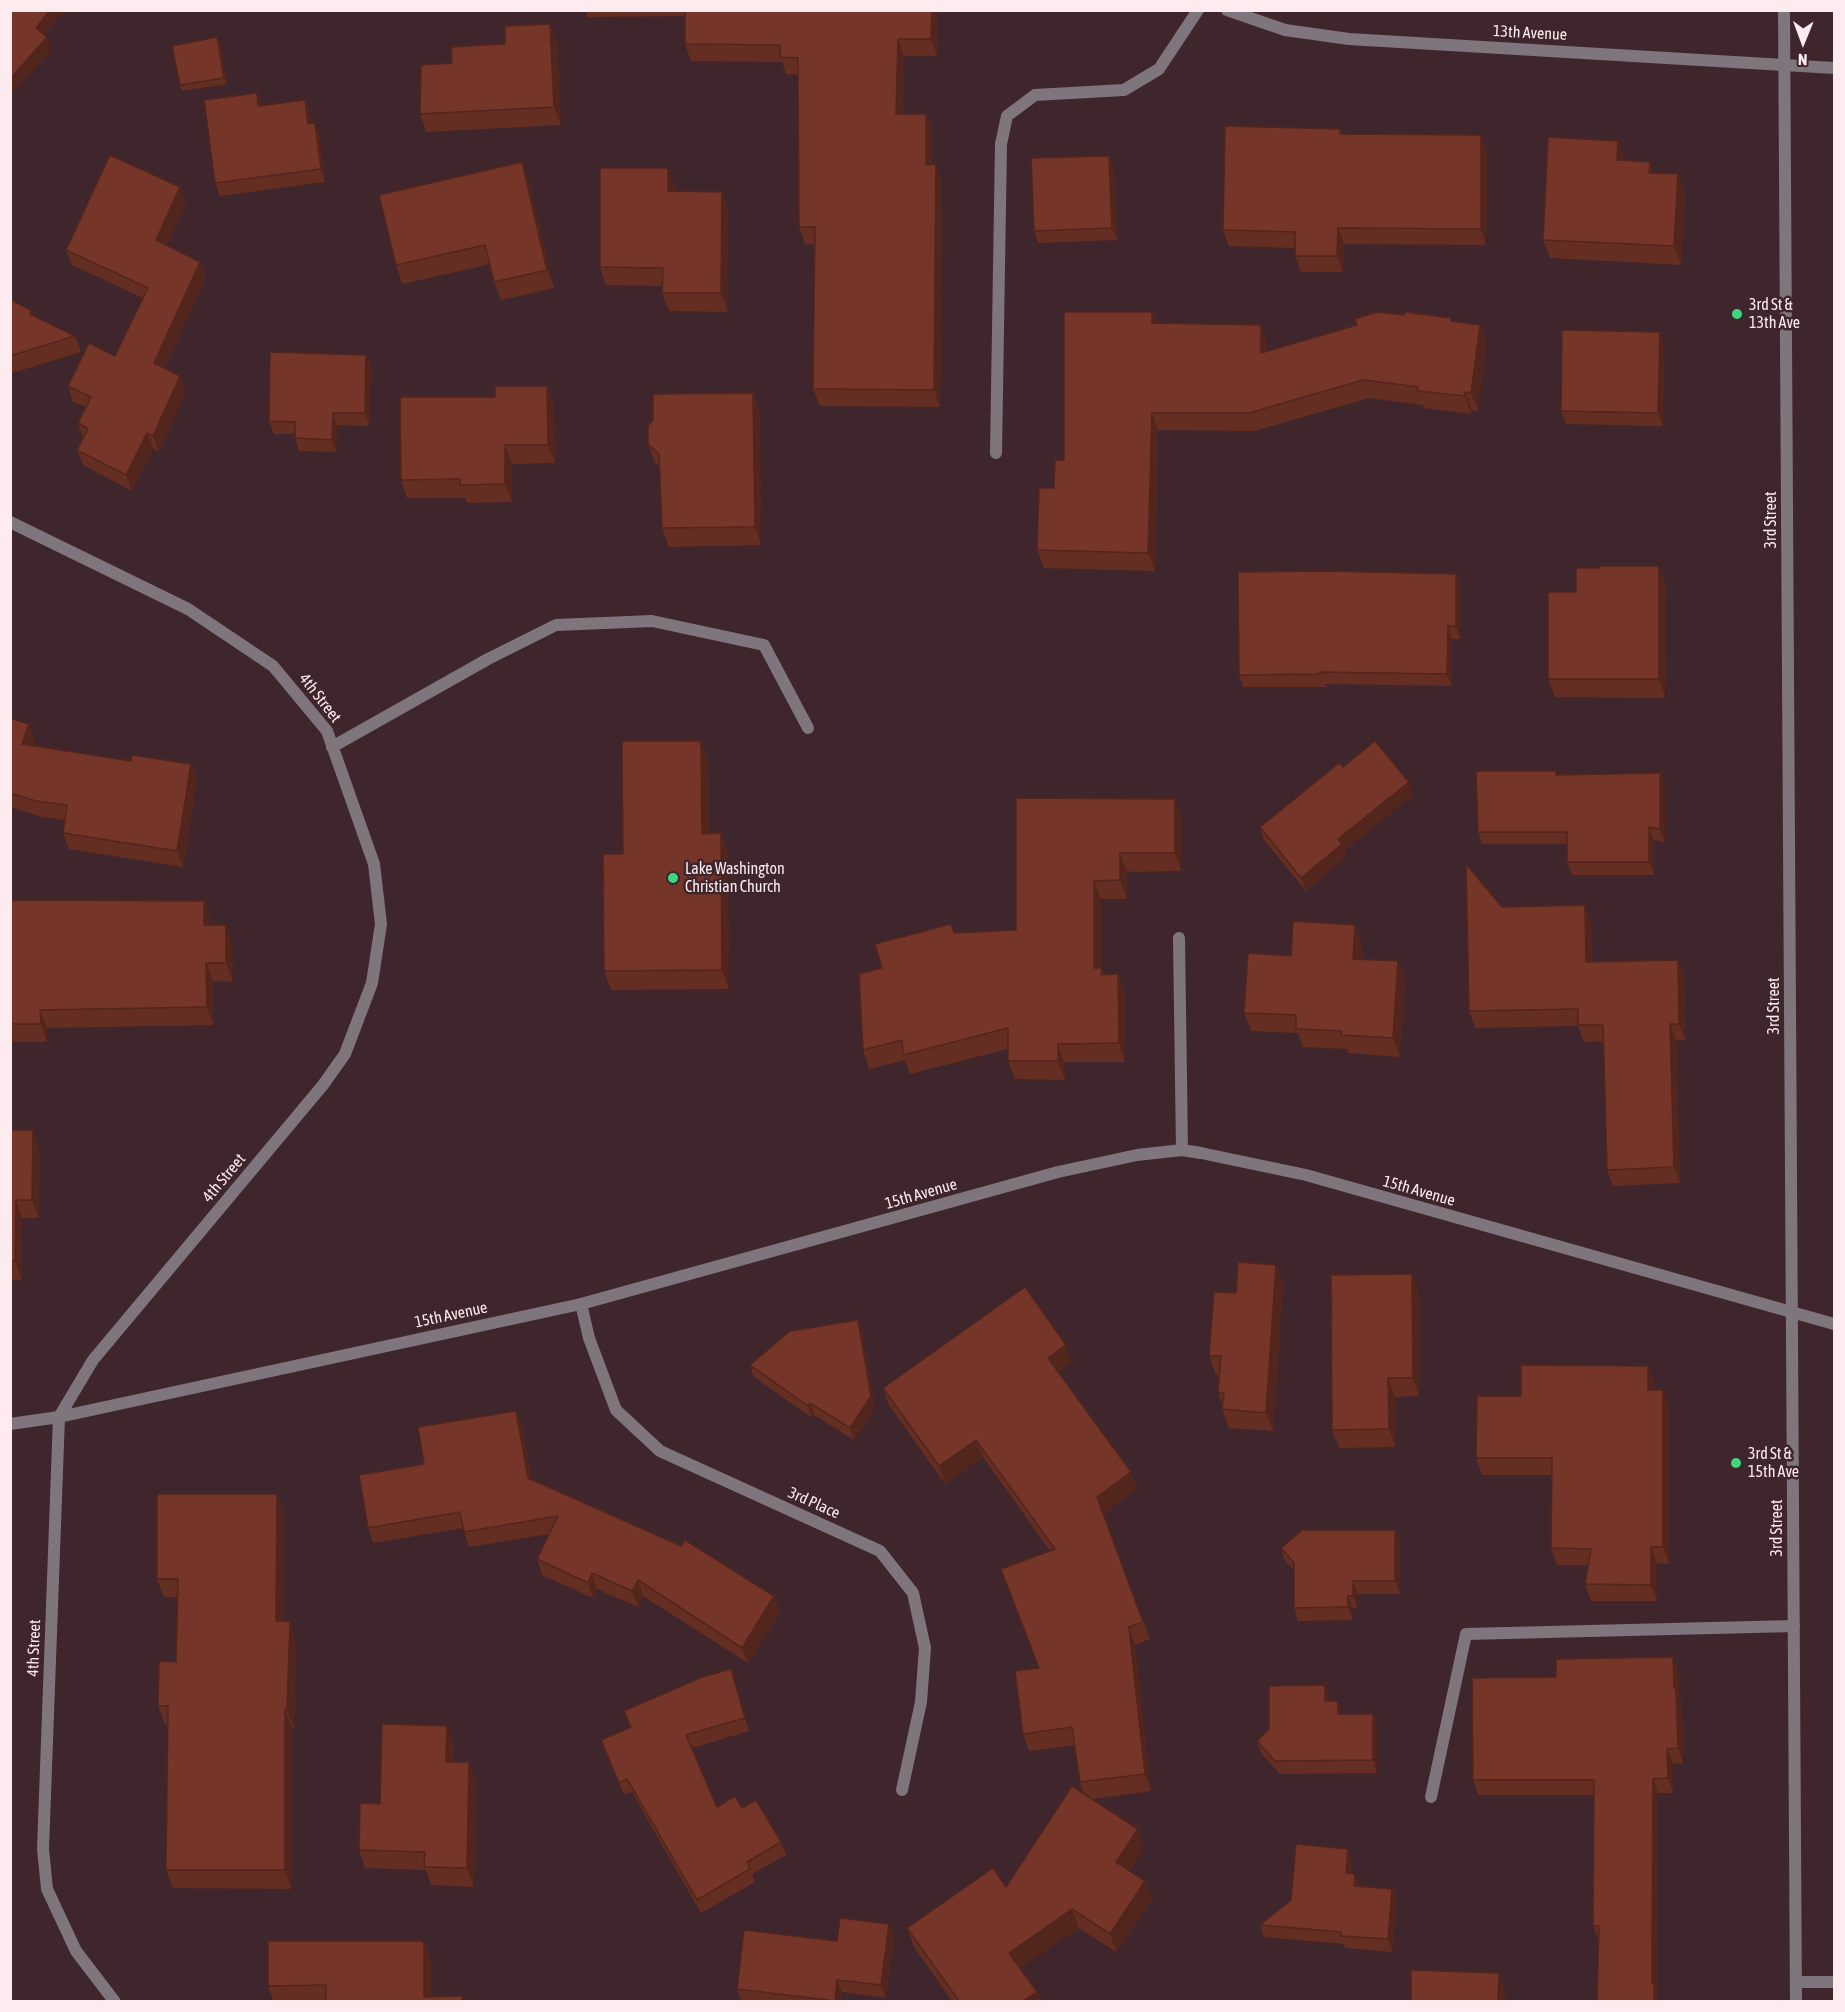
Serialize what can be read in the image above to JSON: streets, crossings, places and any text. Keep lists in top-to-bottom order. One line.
{"streets":{"street":["13th Avenue","3rd Street","4th Street","15th Avenue","3rd Place"]},"crossings":[["13th Avenue","3rd Street"],["3rd Street","15th Avenue"],["4th Street","15th Avenue"],["15th Avenue","3rd Place"]],"places":["3rd St & 13th Ave","Lake Washington Christian Church","3rd St & 15th Ave"],"north":"bottom"}
